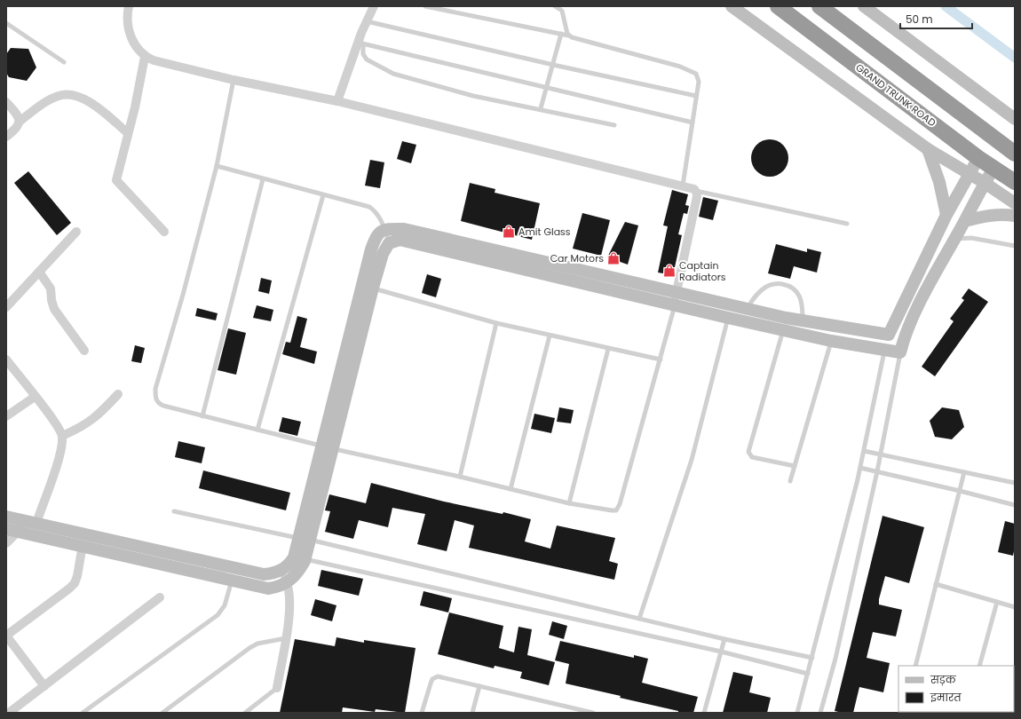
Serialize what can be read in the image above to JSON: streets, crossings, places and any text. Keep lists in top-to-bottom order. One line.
{"streets":{"highway":["GRAND TRUNK ROAD"]},"places":{"shop":["Amit Glass","Car Motors","Captain Radiators"]},"legend":["सड़क","इमारत"],"scale_bar":"50 m"}
